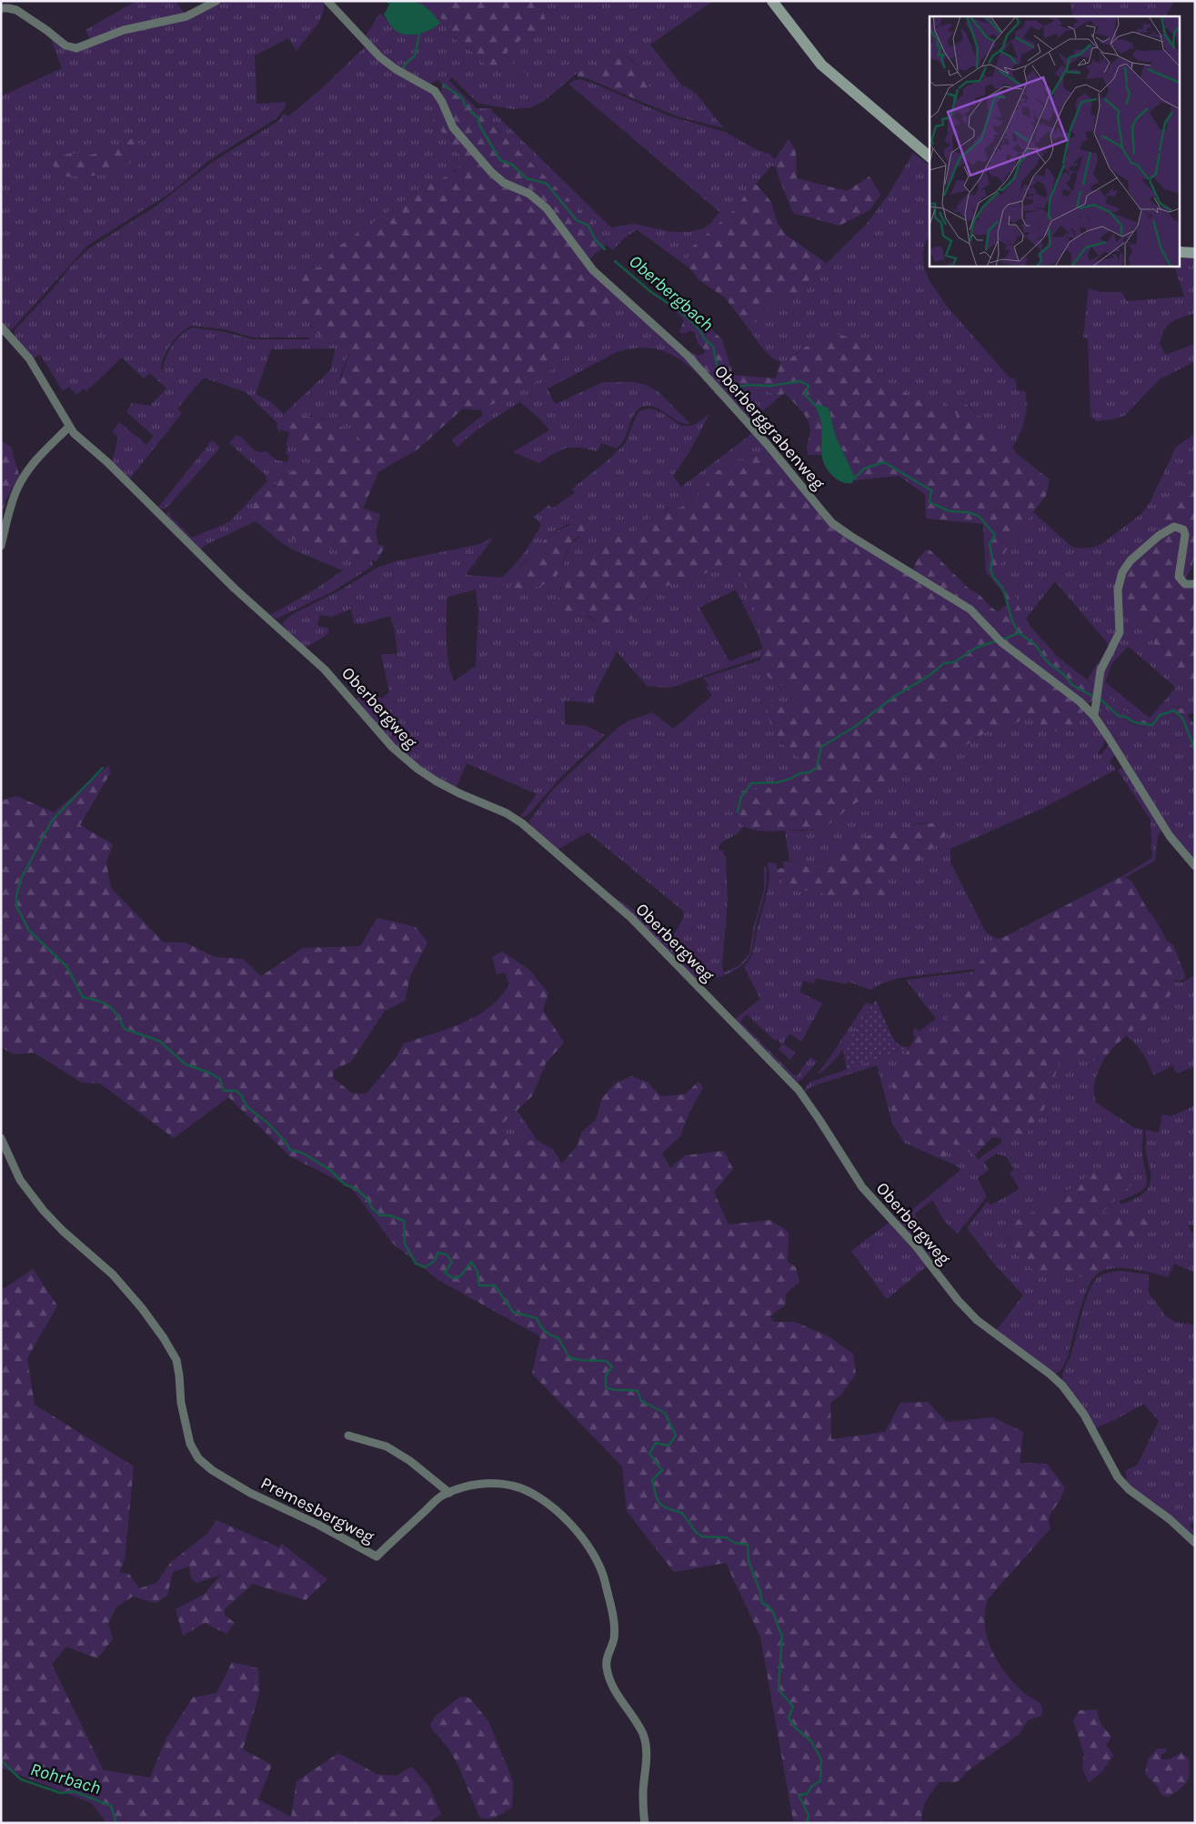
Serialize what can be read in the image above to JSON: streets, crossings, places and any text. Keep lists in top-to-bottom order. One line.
{"streets":{"street":["Oberberggrabenweg","Oberbergweg","Premesbergweg"]},"water":["Oberbergbach","Rohrbach"]}
